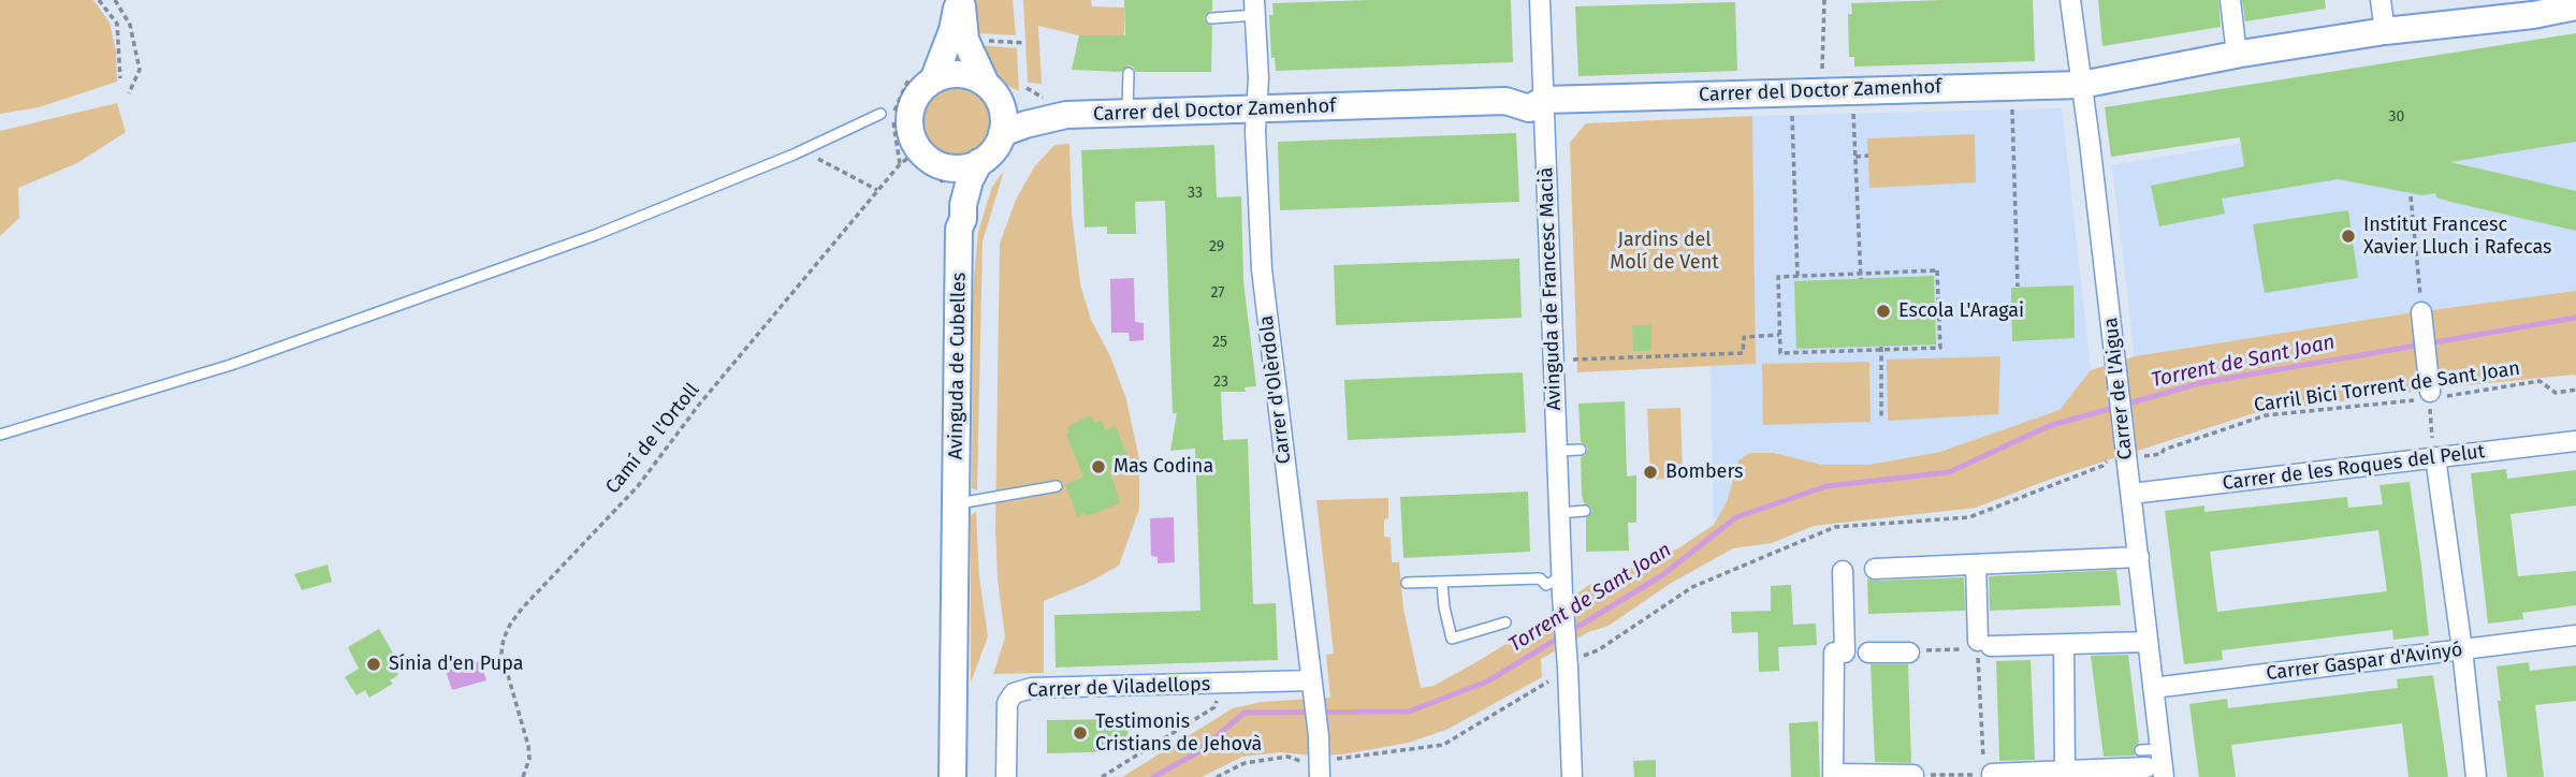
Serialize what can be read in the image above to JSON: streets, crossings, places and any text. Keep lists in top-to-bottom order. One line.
{"streets":{"street":["Carrer del Doctor Zamenhof","Avinguda de Francesc Macià","Avinguda de Cubelles","Carrer de l'Aigua","Carrer d'Olèrdola","Carrer de les Roques del Pelut","Carrer Gaspar d'Avinyó","Carrer de Viladellops"],"path":["Carril Bici Torrent de Sant Joan","Camí de l'Ortoll"]},"crossings":[["Carrer del Doctor Zamenhof","Avinguda de Francesc Macià"],["Carrer del Doctor Zamenhof","Carrer de l'Aigua"],["Carrer del Doctor Zamenhof","Carrer d'Olèrdola"],["Avinguda de Francesc Macià","Carril Bici Torrent de Sant Joan"],["Carril Bici Torrent de Sant Joan","Carrer de l'Aigua"],["Carrer de l'Aigua","Carrer de les Roques del Pelut"],["Carrer de l'Aigua","Carrer Gaspar d'Avinyó"],["Carrer d'Olèrdola","Carrer de Viladellops"]],"water":["Torrent de Sant Joan"],"parks":["Jardins del Molí de Vent"],"places":["Institut Francesc Xavier Lluch i Rafecas","Escola L'Aragai","Mas Codina","Bombers","Sínia d'en Pupa","Testimonis Cristians de Jehovà"],"house_numbers":["30","33","29","27","25","23"]}
